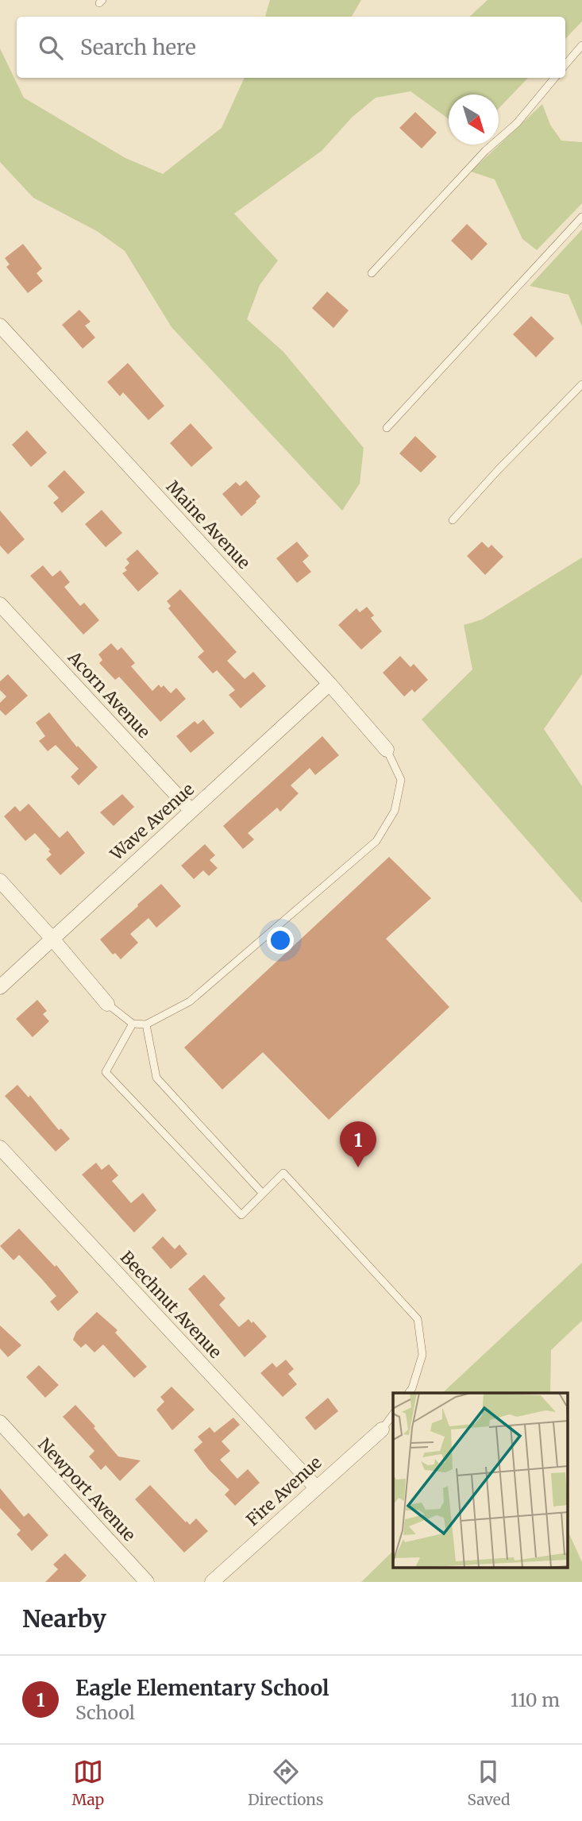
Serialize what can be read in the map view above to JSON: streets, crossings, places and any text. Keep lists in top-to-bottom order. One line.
{"streets":{"street":["Maine Avenue","Acorn Avenue","Wave Avenue","Beechnut Avenue","Newport Avenue","Fire Avenue"]},"crossings":[["Maine Avenue","Wave Avenue"],["Acorn Avenue","Wave Avenue"],["Beechnut Avenue","Fire Avenue"]],"north":"bottom right","page":{"search":"Search here","pins":"1","heading":"Nearby","list":[{"mark":"1","name":"Eagle Elementary School","note":"School","value":"110 m"}],"nav":["Map","Directions","Saved"]}}
